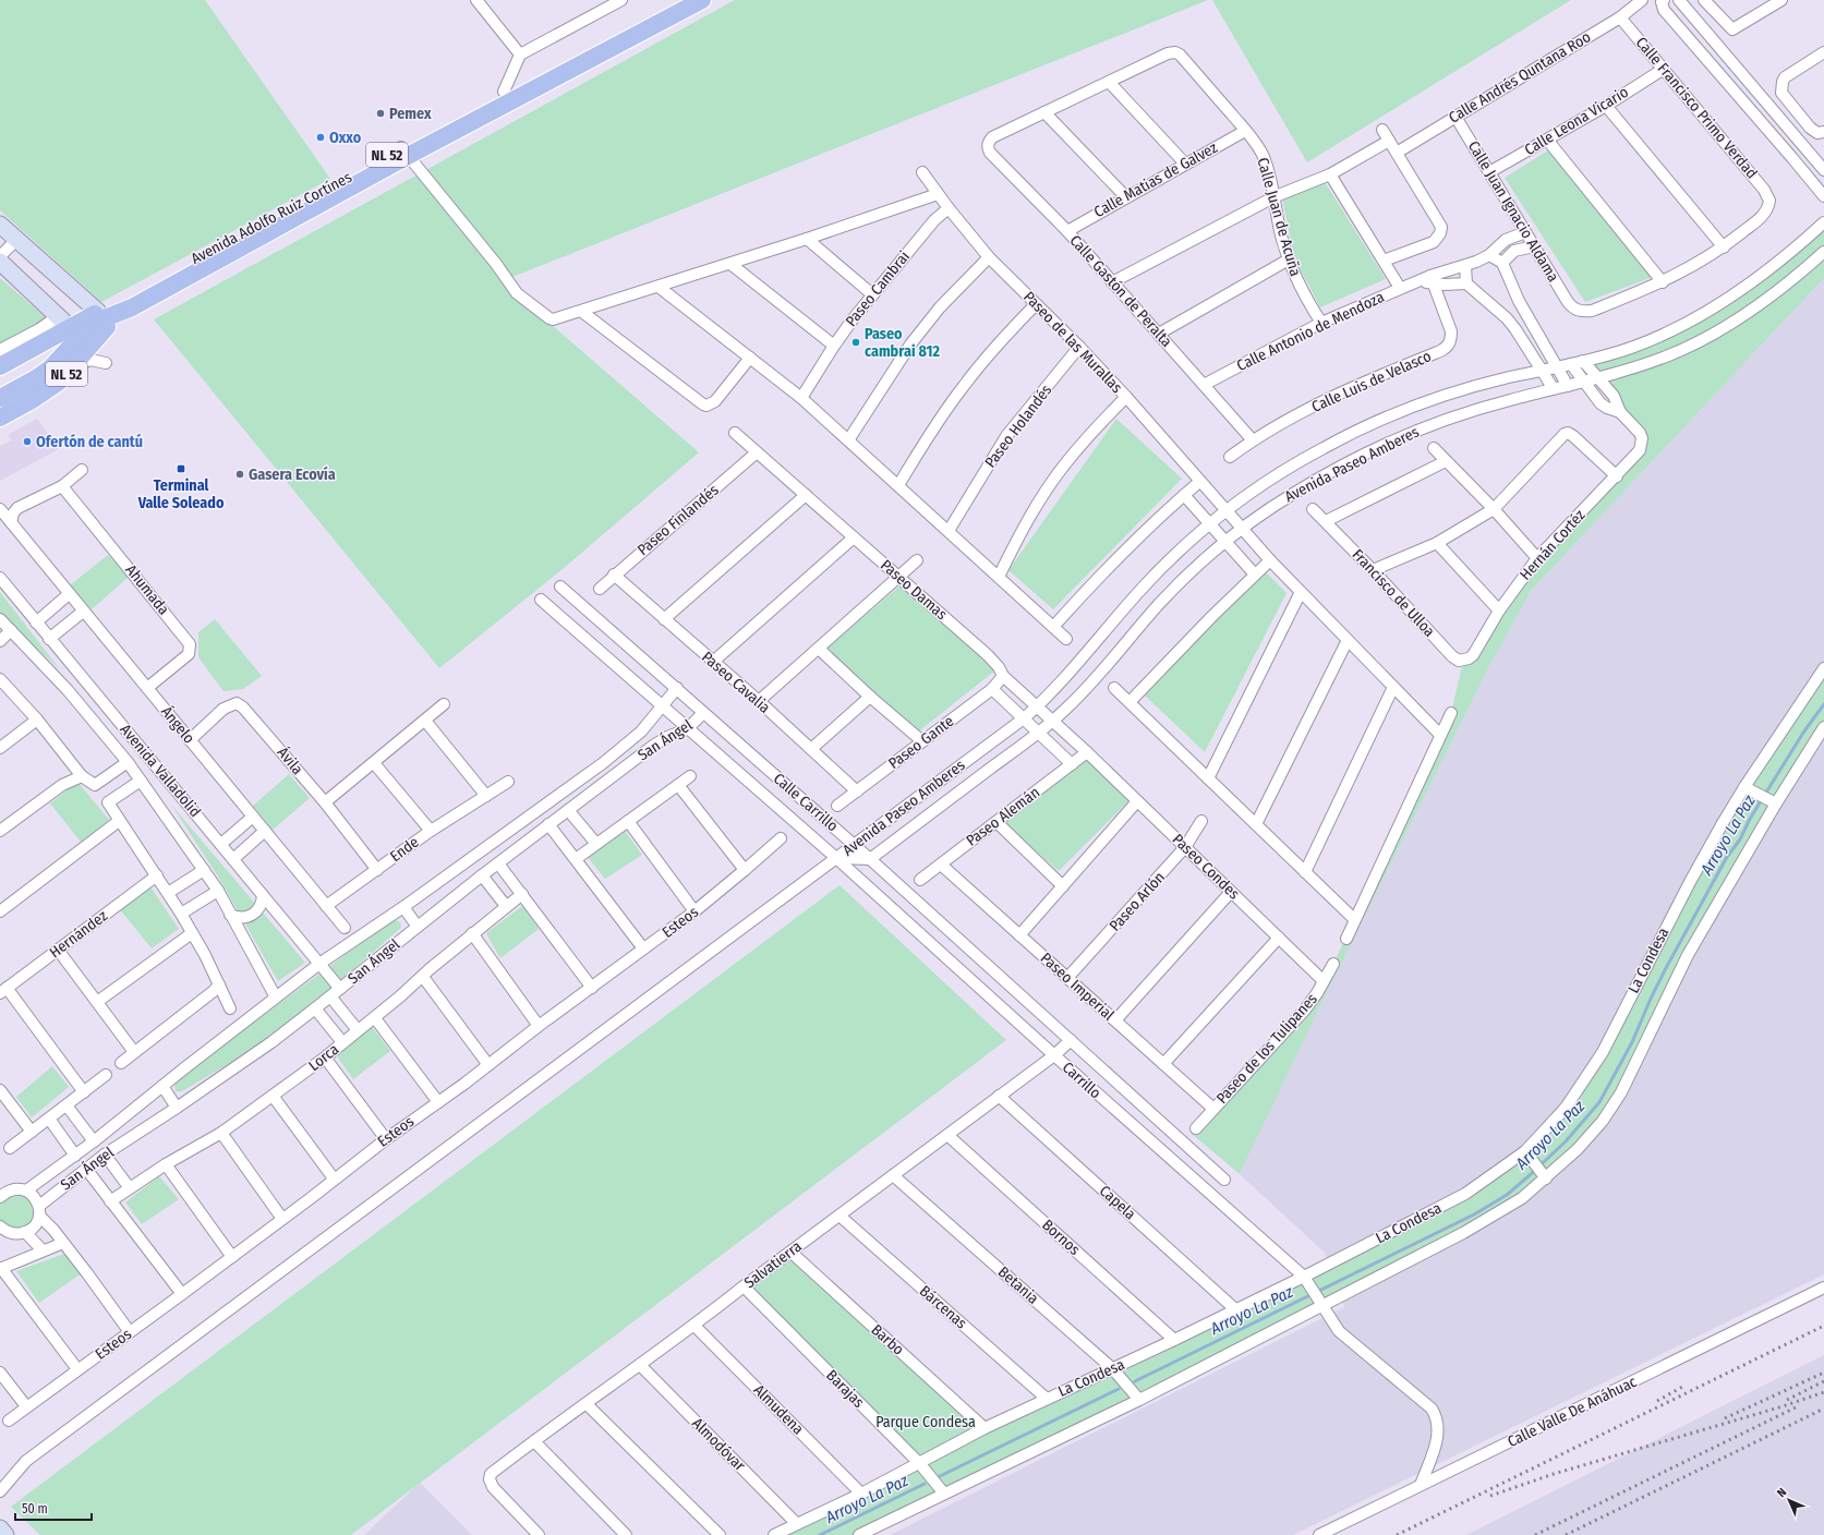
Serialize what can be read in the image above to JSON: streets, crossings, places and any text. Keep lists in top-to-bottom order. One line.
{"streets":{"main road":["NL 52","Avenida Adolfo Ruiz Cortínes"],"street":["Calle Andrés Quntana Roo","Calle Francisco Primo Verdad","Calle Leona Vicario","Calle Matias de Galvez","Calle Juan Ignacio Aldama","Calle Juan de Acuña","Paseo Cambrai","Calle Gastón de Peralta","Calle Antonio de Mendoza","Paseo de las Murallas","Calle Luis de Velasco","Paseo Holandés","Avenida Paseo Amberes","Paseo Finlandés","Hernán Cortéz","Ahumada","Paseo Damas","Francisco de Ulloa","Paseo Cavalia","Ángelo","San Ángel","Paseo Gante","Ávila","Avenida Valladolid","Calle Carrillo","Paseo Alemán","Ende","Paseo Condes","Paseo Arlón","Esteos","Hernández","La Condesa","Paseo Imperial","Paseo de los Tulipanes","Lorca","Carrillo","Capela","Bornos","Salvatierra","Betania","Bárcenas","Barbo","Barajas","Almudena","Calle Valle De Anáhuac","Almodóvar"]},"crossings":[["Calle Andrés Quntana Roo","Calle Francisco Primo Verdad"],["Calle Andrés Quntana Roo","Calle Juan Ignacio Aldama"],["Calle Francisco Primo Verdad","Calle Leona Vicario"],["Calle Leona Vicario","Calle Juan Ignacio Aldama"],["Calle Matias de Galvez","Calle Juan de Acuña"],["Calle Matias de Galvez","Calle Gastón de Peralta"],["Calle Juan Ignacio Aldama","Calle Antonio de Mendoza"],["Calle Juan de Acuña","Calle Antonio de Mendoza"],["Paseo Cambrai","Paseo de las Murallas"],["Calle Gastón de Peralta","Calle Antonio de Mendoza"],["Calle Gastón de Peralta","Calle Luis de Velasco"],["Calle Antonio de Mendoza","Calle Luis de Velasco"],["Paseo de las Murallas","Paseo Holandés"],["Paseo de las Murallas","Avenida Paseo Amberes"],["Avenida Paseo Amberes","Paseo Damas"],["Avenida Paseo Amberes","Calle Carrillo"],["Avenida Paseo Amberes","Carrillo"],["Paseo Finlandés","Paseo Damas"],["Paseo Finlandés","Paseo Cavalia"],["Hernán Cortéz","Francisco de Ulloa"],["Ahumada","Ángelo"],["Paseo Damas","Paseo Gante"],["Paseo Damas","Paseo Alemán"],["Paseo Damas","Paseo Condes"],["Paseo Cavalia","Paseo Gante"],["Ángelo","Ávila"],["Ángelo","Ende"],["San Ángel","Avenida Valladolid"],["San Ángel","Calle Carrillo"],["Ávila","Ende"],["Calle Carrillo","Carrillo"],["Paseo Alemán","Paseo Condes"],["Paseo Alemán","Paseo Imperial"],["Paseo Condes","Paseo Arlón"],["Paseo Condes","Paseo de los Tulipanes"],["Paseo Arlón","Paseo Imperial"],["La Condesa","Carrillo"],["La Condesa","Capela"],["La Condesa","Bornos"],["La Condesa","Betania"],["La Condesa","Bárcenas"],["La Condesa","Barbo"],["La Condesa","Barajas"],["La Condesa","Almudena"],["La Condesa","Almodóvar"],["Paseo Imperial","Paseo de los Tulipanes"],["Carrillo","Salvatierra"],["Carrillo","Calle Valle De Anáhuac"],["Capela","Salvatierra"],["Bornos","Salvatierra"],["Salvatierra","Betania"],["Salvatierra","Bárcenas"],["Salvatierra","Barbo"],["Salvatierra","Barajas"],["Salvatierra","Almudena"],["Salvatierra","Almodóvar"]],"water":["Arroyo La Paz"],"parks":["Parque Condesa"],"places":{"other":["Pemex","Oxxo","Paseo cambrai 812","Ofertón de cantú","Gasera Ecovía"],"transit":["Terminal Valle Soleado"]},"scale_bar":"50 m","north":"top left"}
